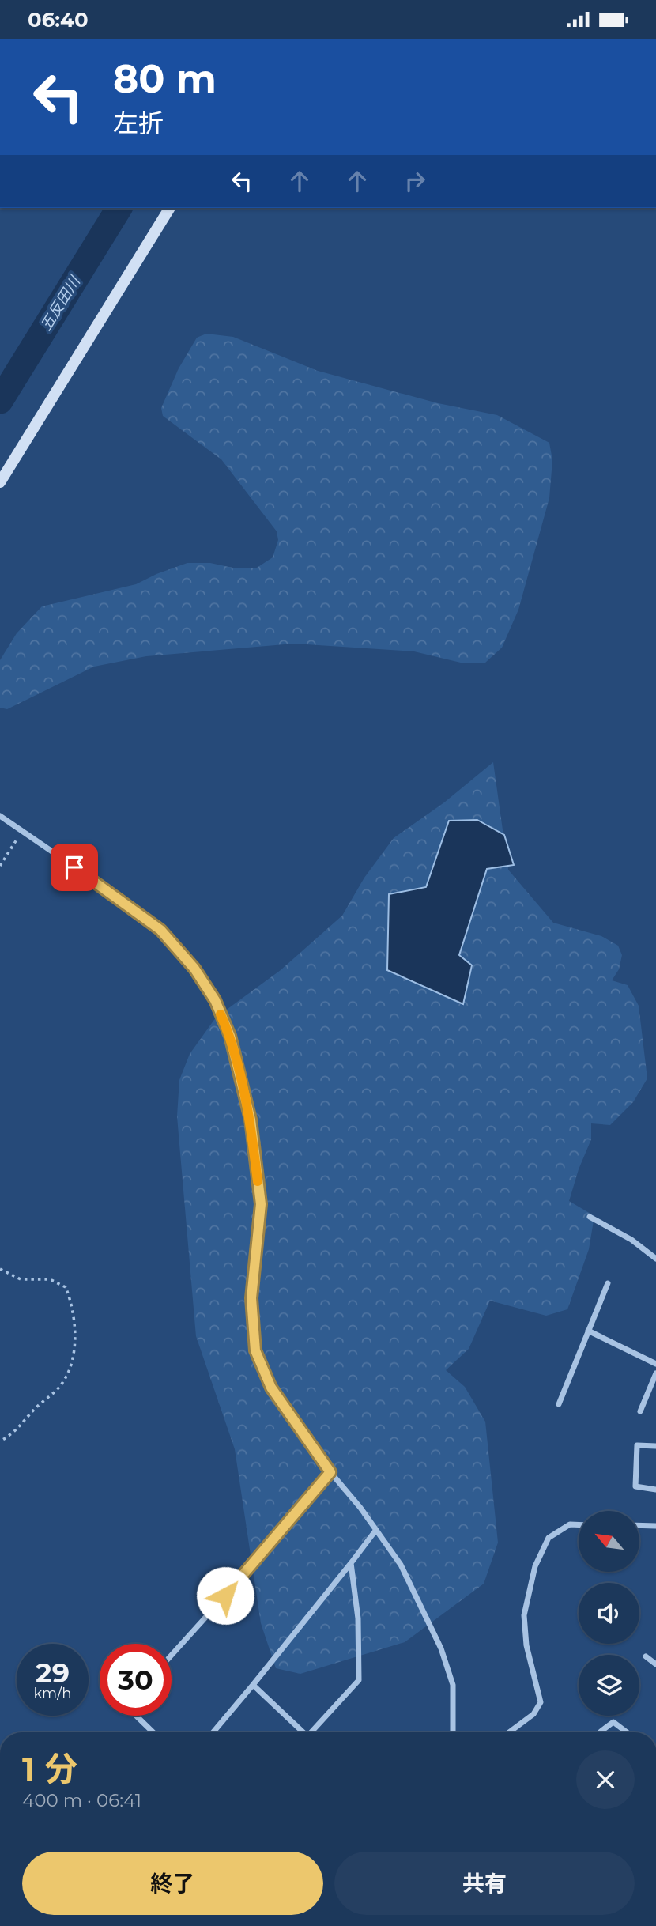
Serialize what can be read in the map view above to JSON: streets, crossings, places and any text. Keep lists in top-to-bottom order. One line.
{"water":["五反田川"],"north":"top left","page":{"status":"06:40","turn":["80 m","左折"],"speed":"29 km/h","limit":"30","heading":["1 分","400 m · 06:41"],"buttons":["終了","共有"]}}
